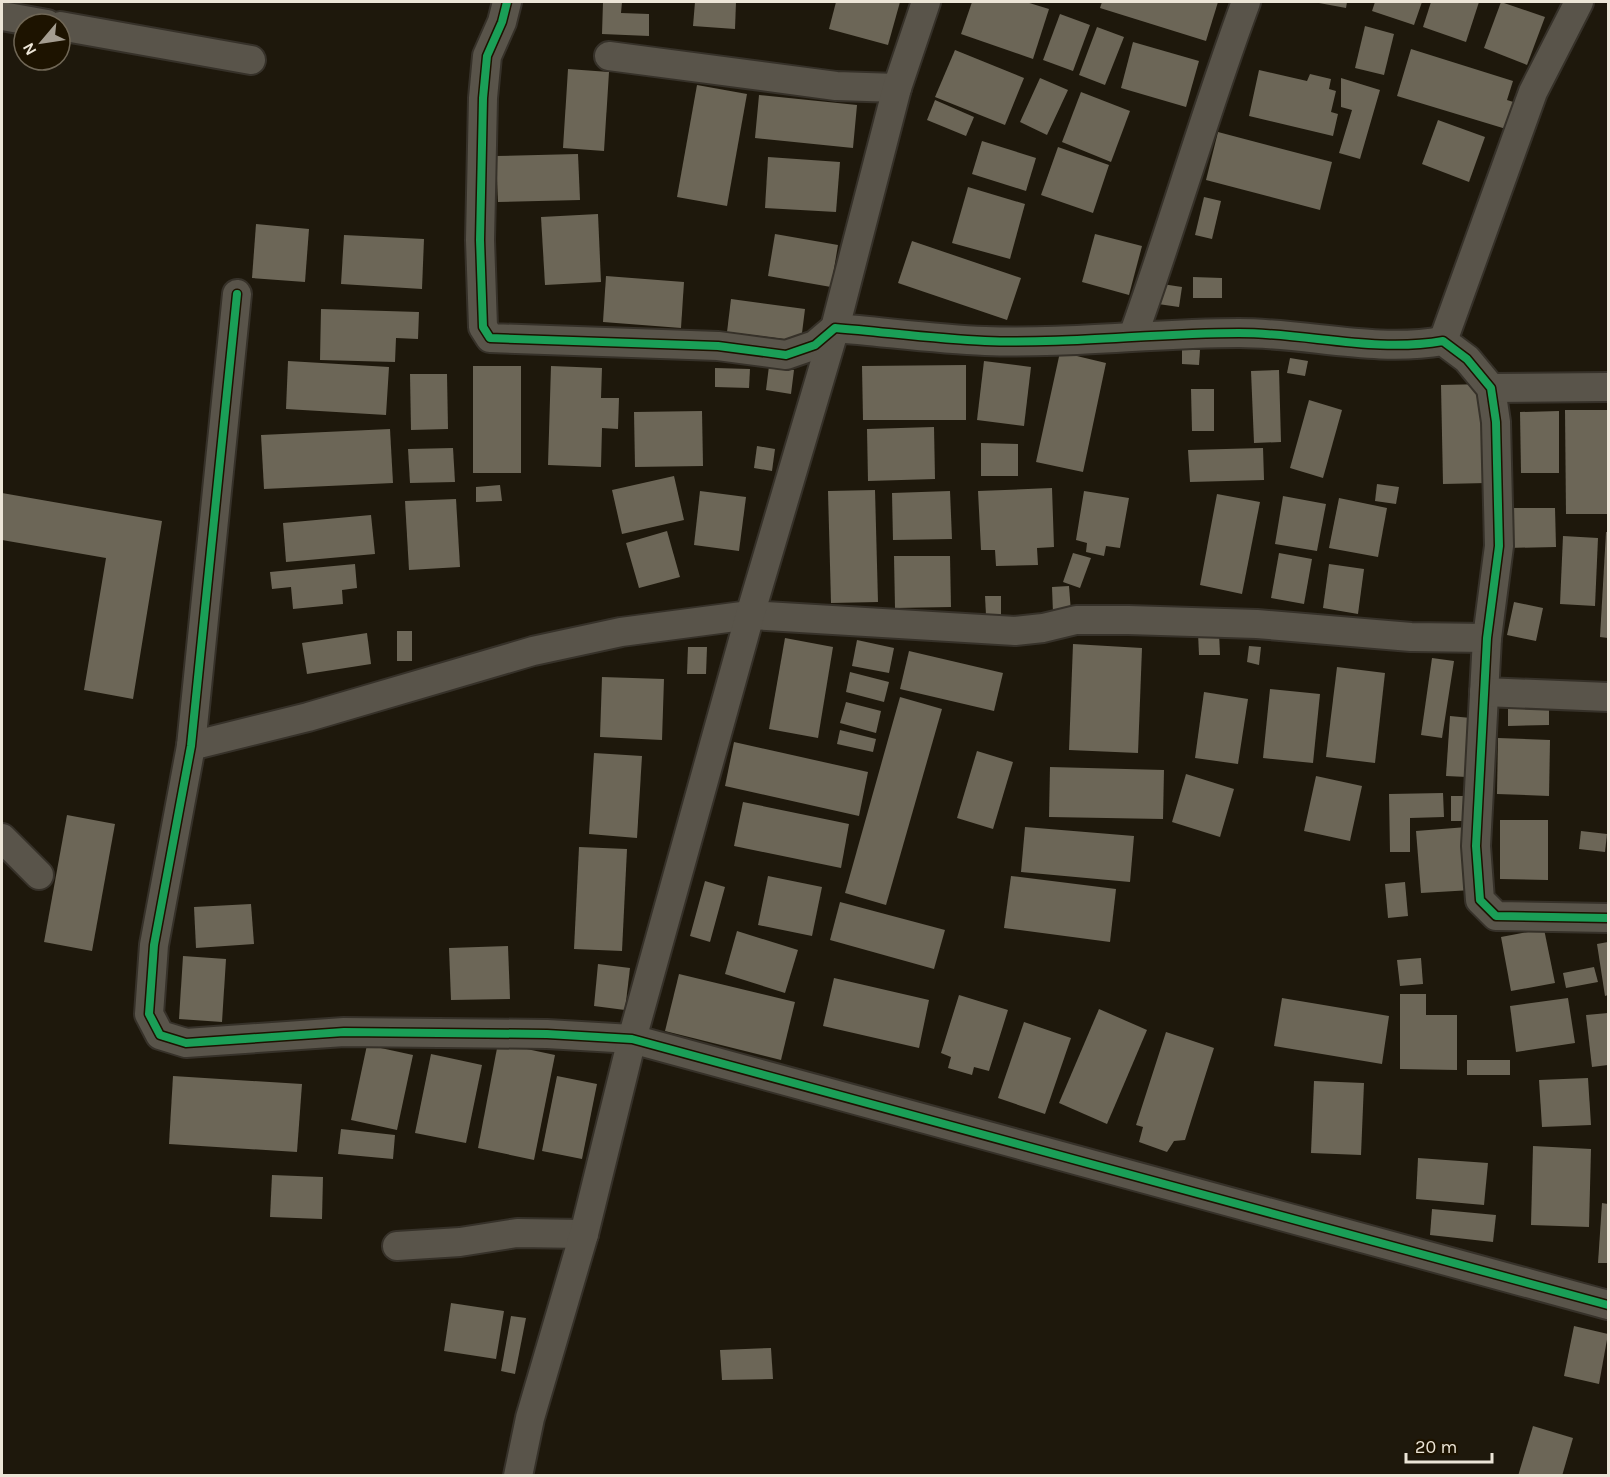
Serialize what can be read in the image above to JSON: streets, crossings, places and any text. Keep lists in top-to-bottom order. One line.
{"scale_bar":"20 m","north":"bottom left"}
